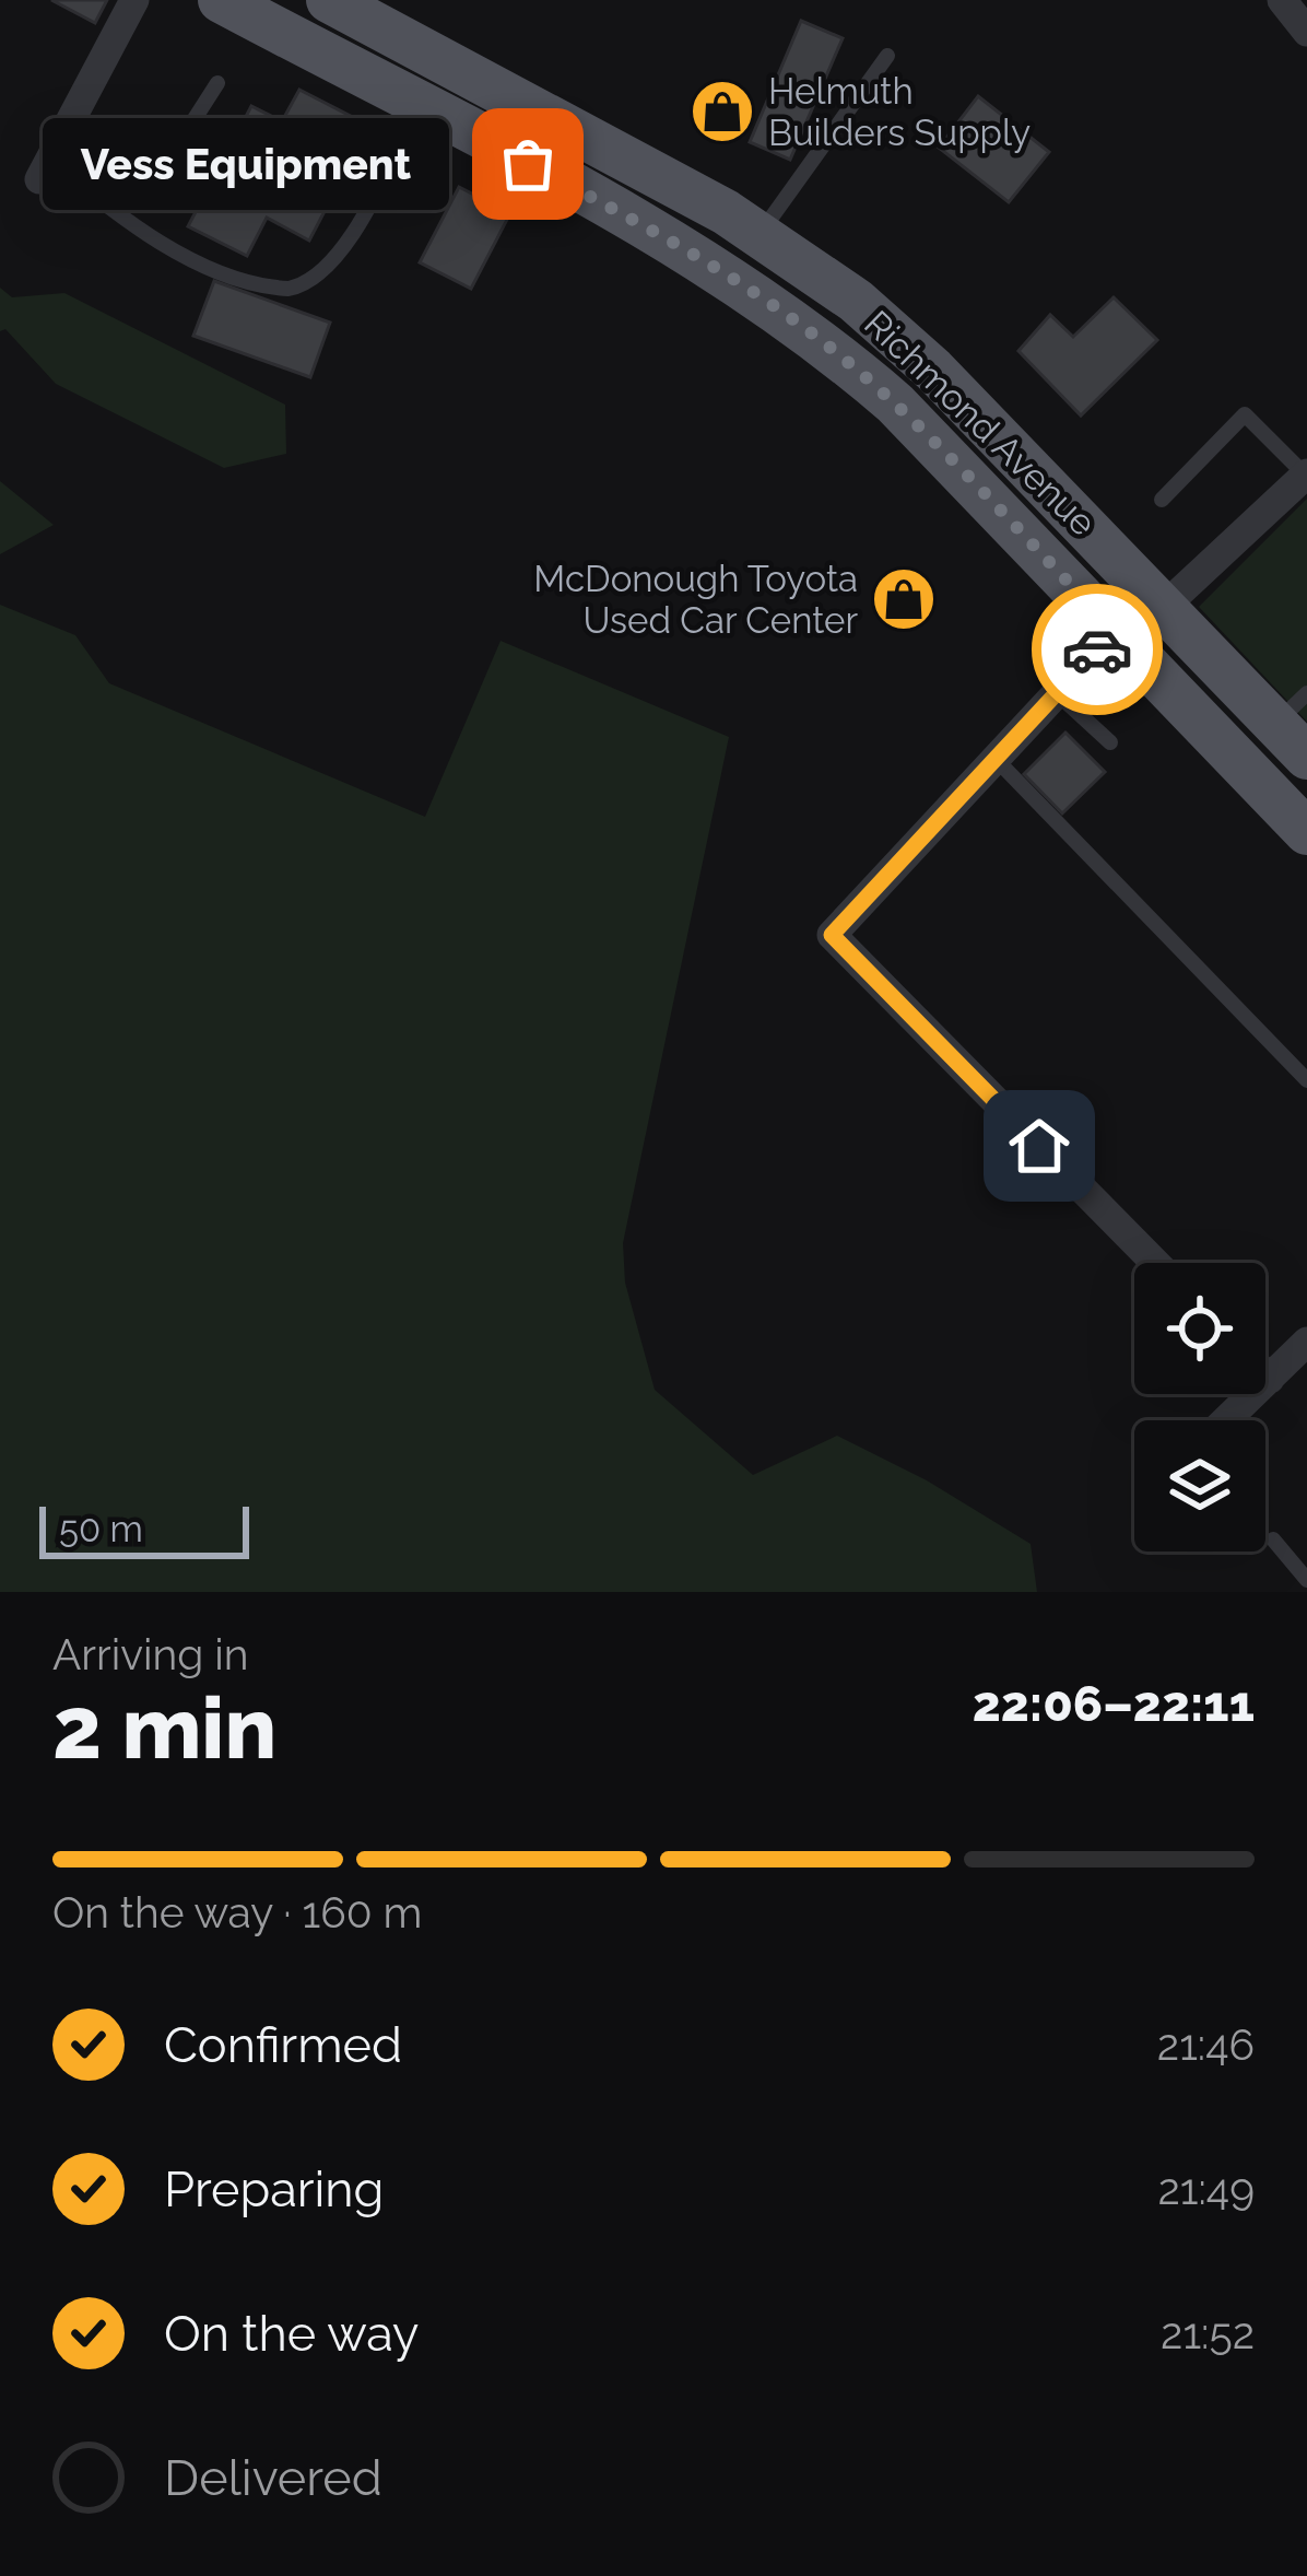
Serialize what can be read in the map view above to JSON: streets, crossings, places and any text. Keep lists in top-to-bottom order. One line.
{"streets":{"main road":["Richmond Avenue"]},"places":{"shop":["Helmuth Builders Supply","McDonough Toyota Used Car Center"],"other":["Vess Equipment"]},"scale_bar":"50 m","page":{"bubble":"Vess Equipment","scale":"50 m","heading":["2 min","Arriving in","22:06–22:11"],"bar":"On the way · 160 m","list":[["Confirmed","21:46"],["Preparing","21:49"],["On the way","21:52"],"Delivered"]}}
